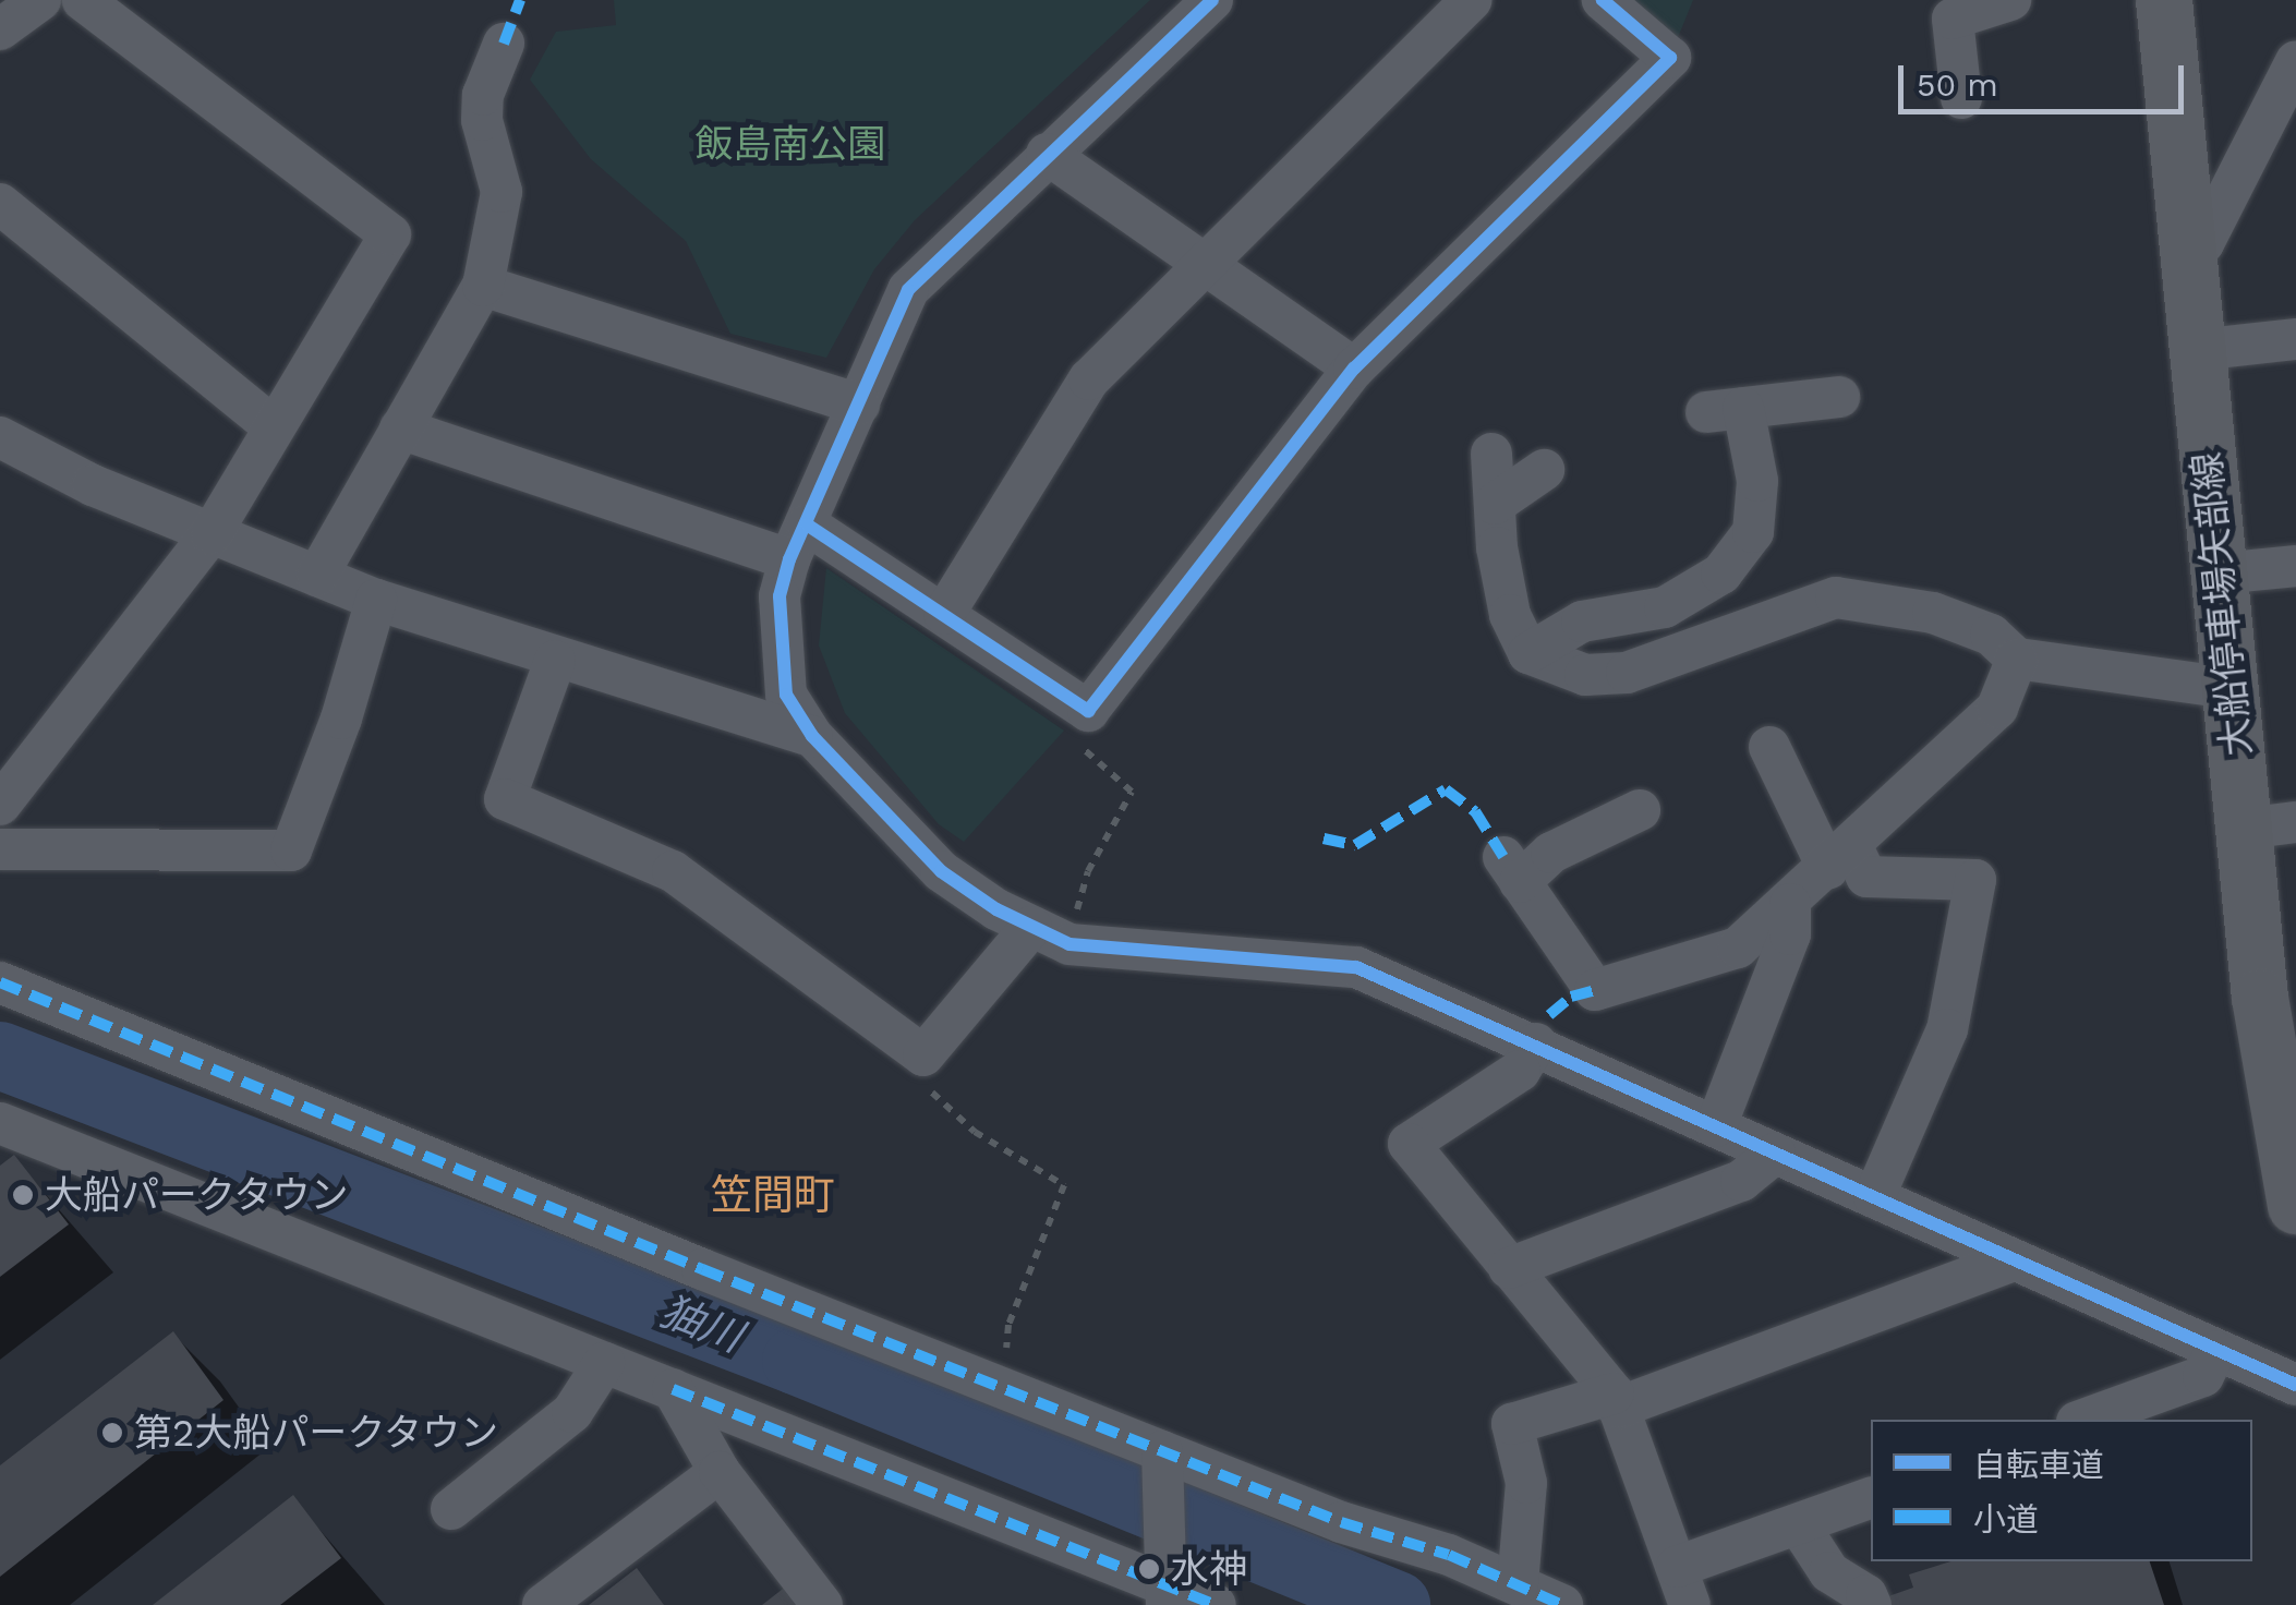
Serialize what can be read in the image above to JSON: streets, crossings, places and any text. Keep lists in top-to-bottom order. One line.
{"streets":{"main road":["大船停車場矢部線"]},"districts":["笠間町"],"water":["㹨川"],"parks":["飯島南公園"],"places":["大船パークタウン","第2大船パークタウン","水神"],"legend":["自転車道","小道"],"scale_bar":"50 m"}
